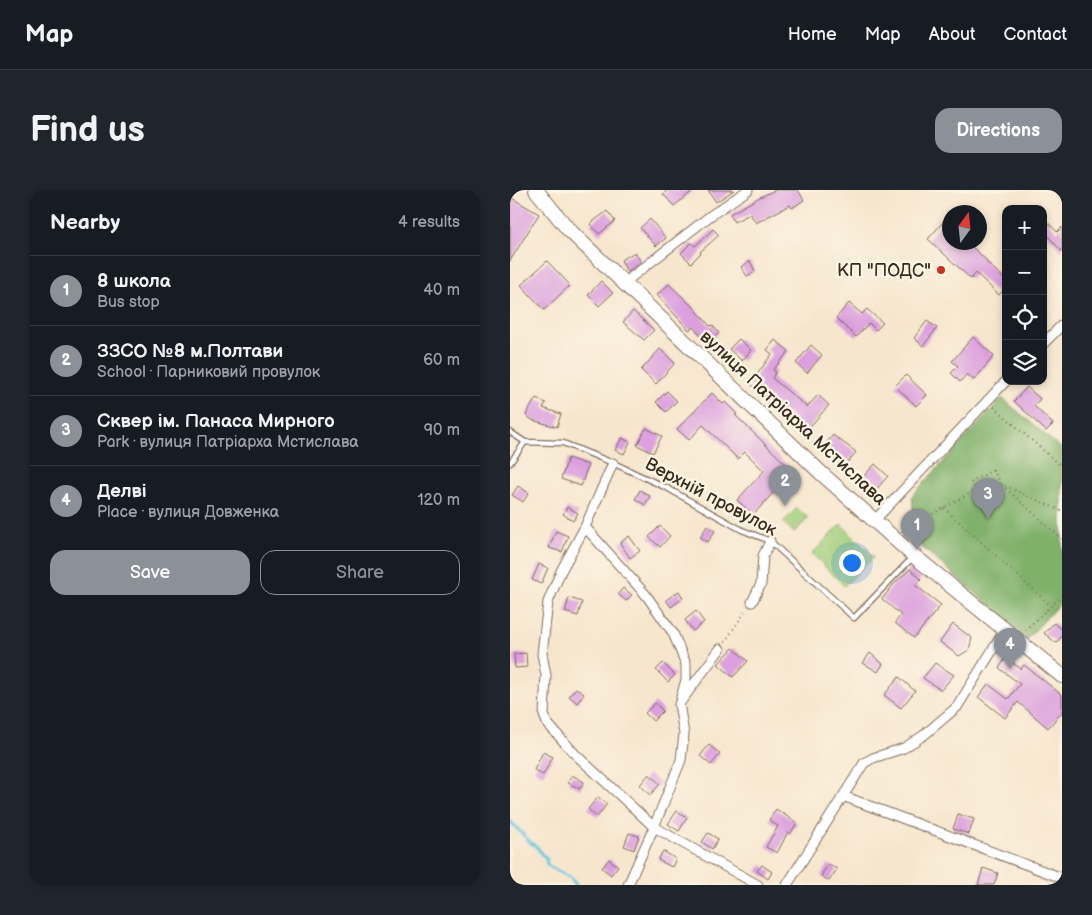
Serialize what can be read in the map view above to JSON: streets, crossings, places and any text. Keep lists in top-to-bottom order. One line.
{"streets":{"main road":["вулиця Патріарха Мстислава"],"lane":["Верхній провулок"]},"crossings":[["вулиця Патріарха Мстислава","Верхній провулок"]],"places":["КП \"ПОДС\""],"north":"top","page":{"header":"Map","nav":["Home","Map","About","Contact"],"buttons":["Directions",["Save","Share"]],"title":"Find us","heading":["Nearby","4 results"],"map_buttons":["+","−"],"list":[{"mark":"1","name":"8 школа","note":"Bus stop","value":"40 m"},{"mark":"2","name":"ЗЗСО №8 м.Полтави","note":"School · Парниковий провулок","value":"60 m"},{"mark":"3","name":"Сквер ім. Панаса Мирного","note":"Park · вулиця Патріарха Мстислава","value":"90 m"},{"mark":"4","name":"Делві","note":"Place · вулиця Довженка","value":"120 m"}],"pins":["2","3","1","4"]}}
